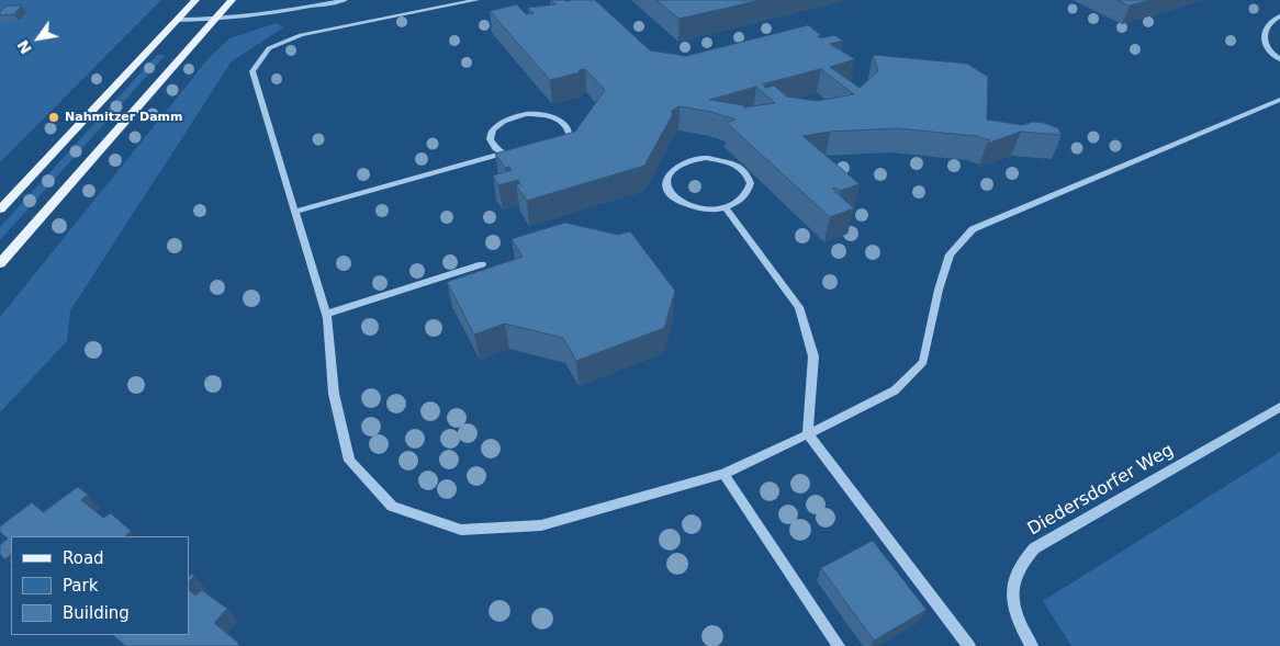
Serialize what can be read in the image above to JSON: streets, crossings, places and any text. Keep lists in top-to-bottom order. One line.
{"streets":{"street":["Diedersdorfer Weg"]},"places":["Nahmitzer Damm"],"legend":["Road","Park","Building"],"north":"bottom left"}
